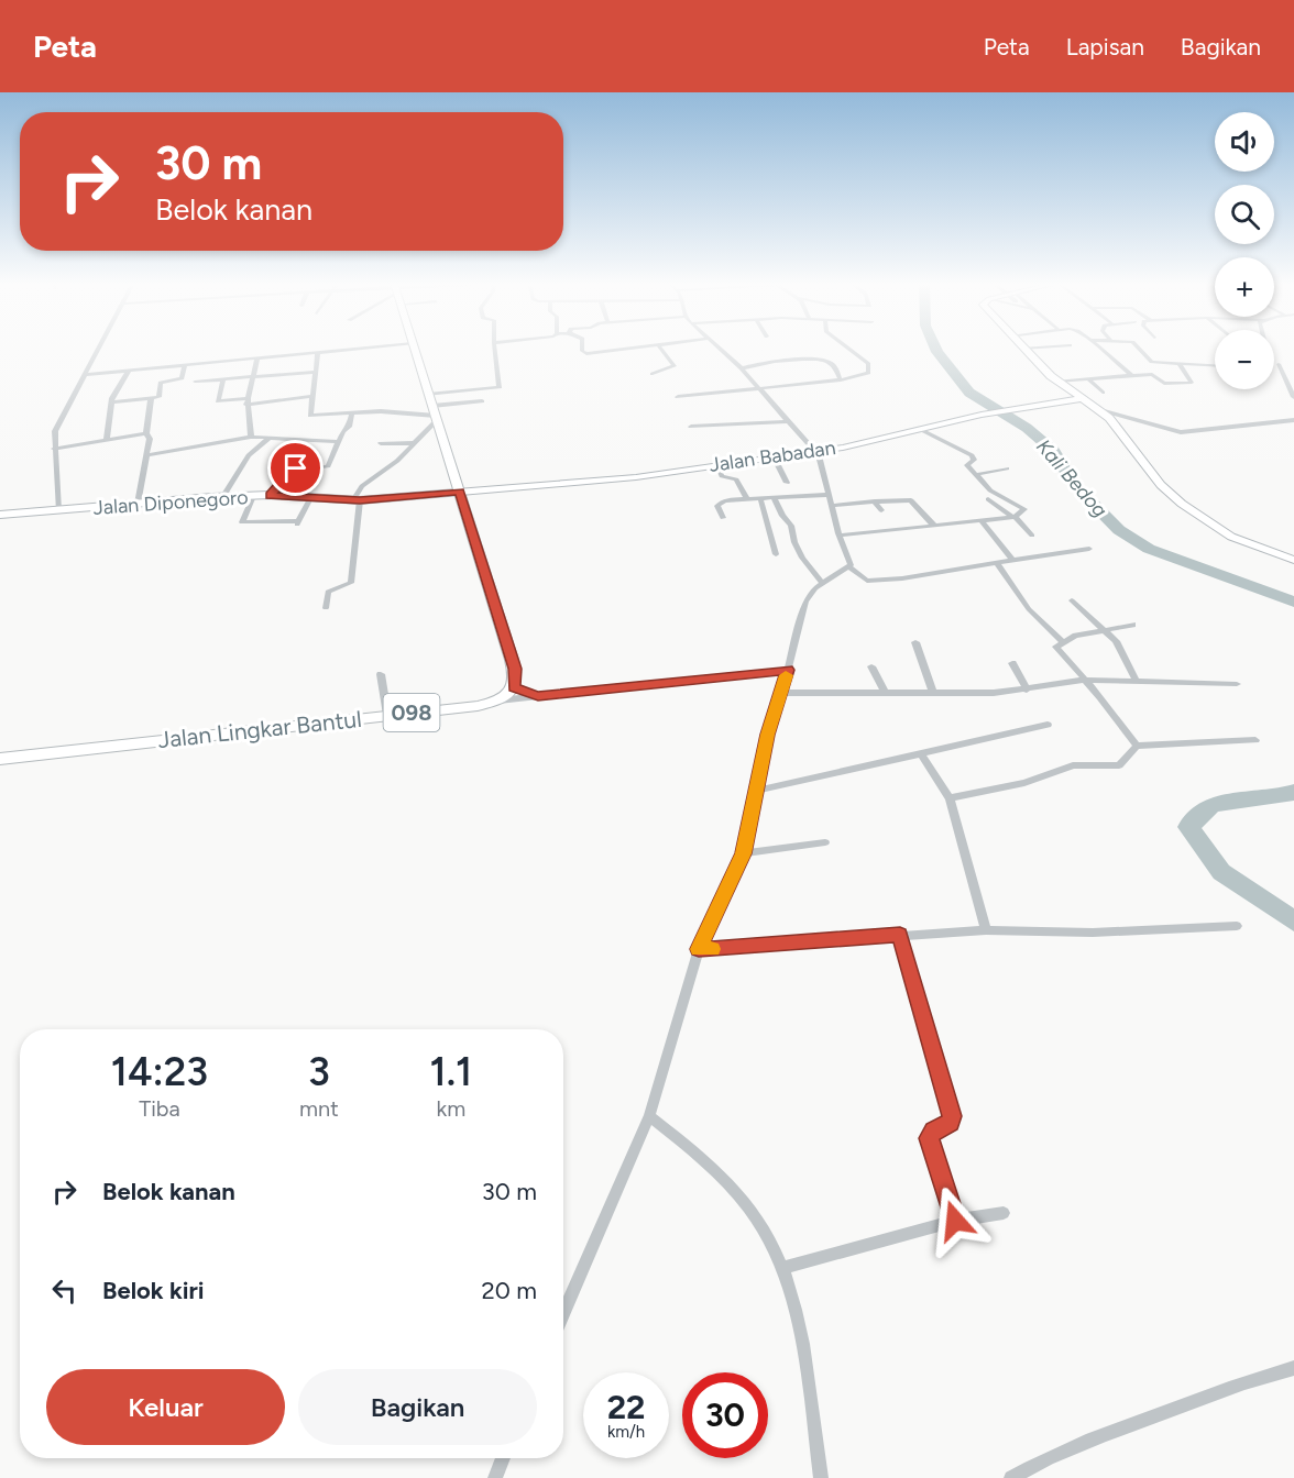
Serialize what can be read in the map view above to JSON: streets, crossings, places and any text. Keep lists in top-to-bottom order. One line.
{"streets":{"main road":["Jalan Babadan","Jalan Diponegoro","098","Jalan Lingkar Bantul"]},"crossings":[["Jalan Babadan","Jalan Diponegoro"]],"water":["Kali Bedog"],"page":{"header":"Peta","nav":["Peta","Lapisan","Bagikan"],"map_buttons":["+","−"],"turn":["30 m","Belok kanan"],"eta":["14:23","Tiba","3","mnt","1.1","km"],"list":[{"name":"Belok kanan","value":"30 m"},{"name":"Belok kiri","value":"20 m"}],"buttons":["Keluar","Bagikan"],"speed":"22 km/h","limit":"30"}}
